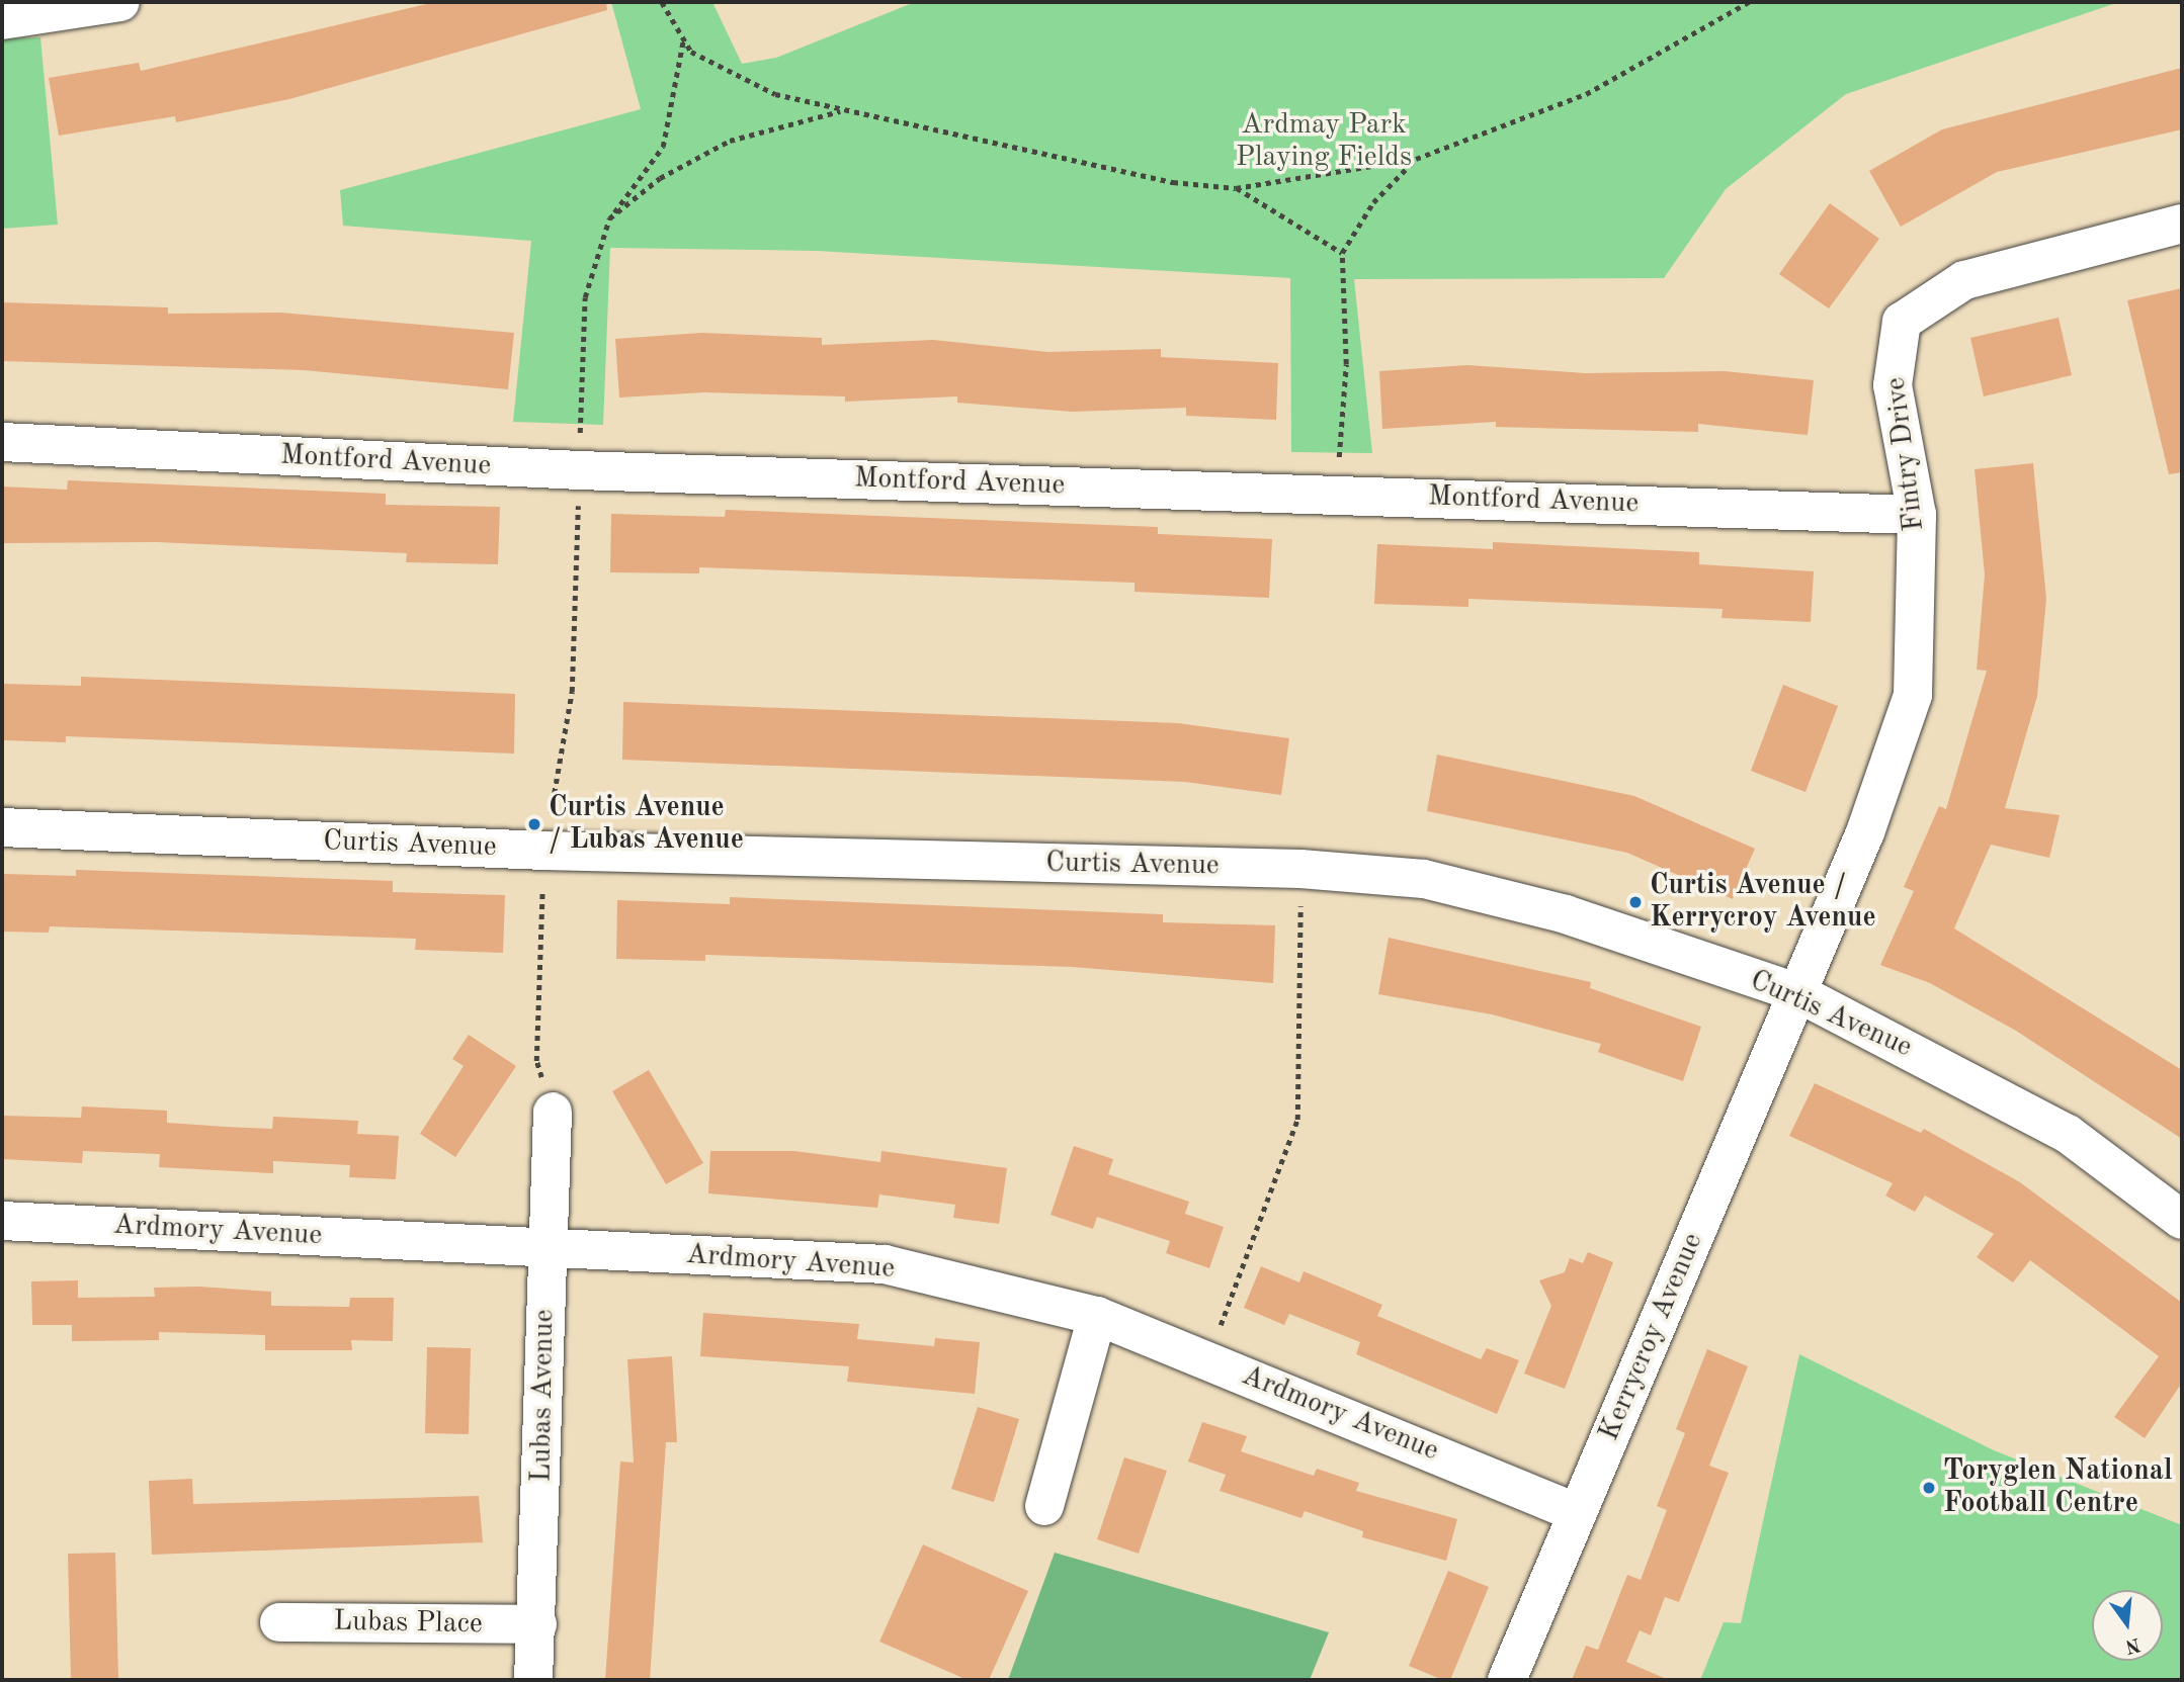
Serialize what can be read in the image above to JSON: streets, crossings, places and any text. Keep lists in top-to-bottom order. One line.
{"streets":{"street":["Fintry Drive","Montford Avenue","Curtis Avenue","Ardmory Avenue","Kerrycroy Avenue","Lubas Avenue","Lubas Place"]},"crossings":[["Fintry Drive","Montford Avenue"],["Fintry Drive","Curtis Avenue"],["Fintry Drive","Kerrycroy Avenue"],["Curtis Avenue","Kerrycroy Avenue"],["Ardmory Avenue","Kerrycroy Avenue"],["Ardmory Avenue","Lubas Avenue"],["Lubas Avenue","Lubas Place"]],"parks":["Ardmay Park Playing Fields"],"places":["Curtis Avenue / Lubas Avenue","Curtis Avenue / Kerrycroy Avenue","Toryglen National Football Centre"],"north":"bottom"}
